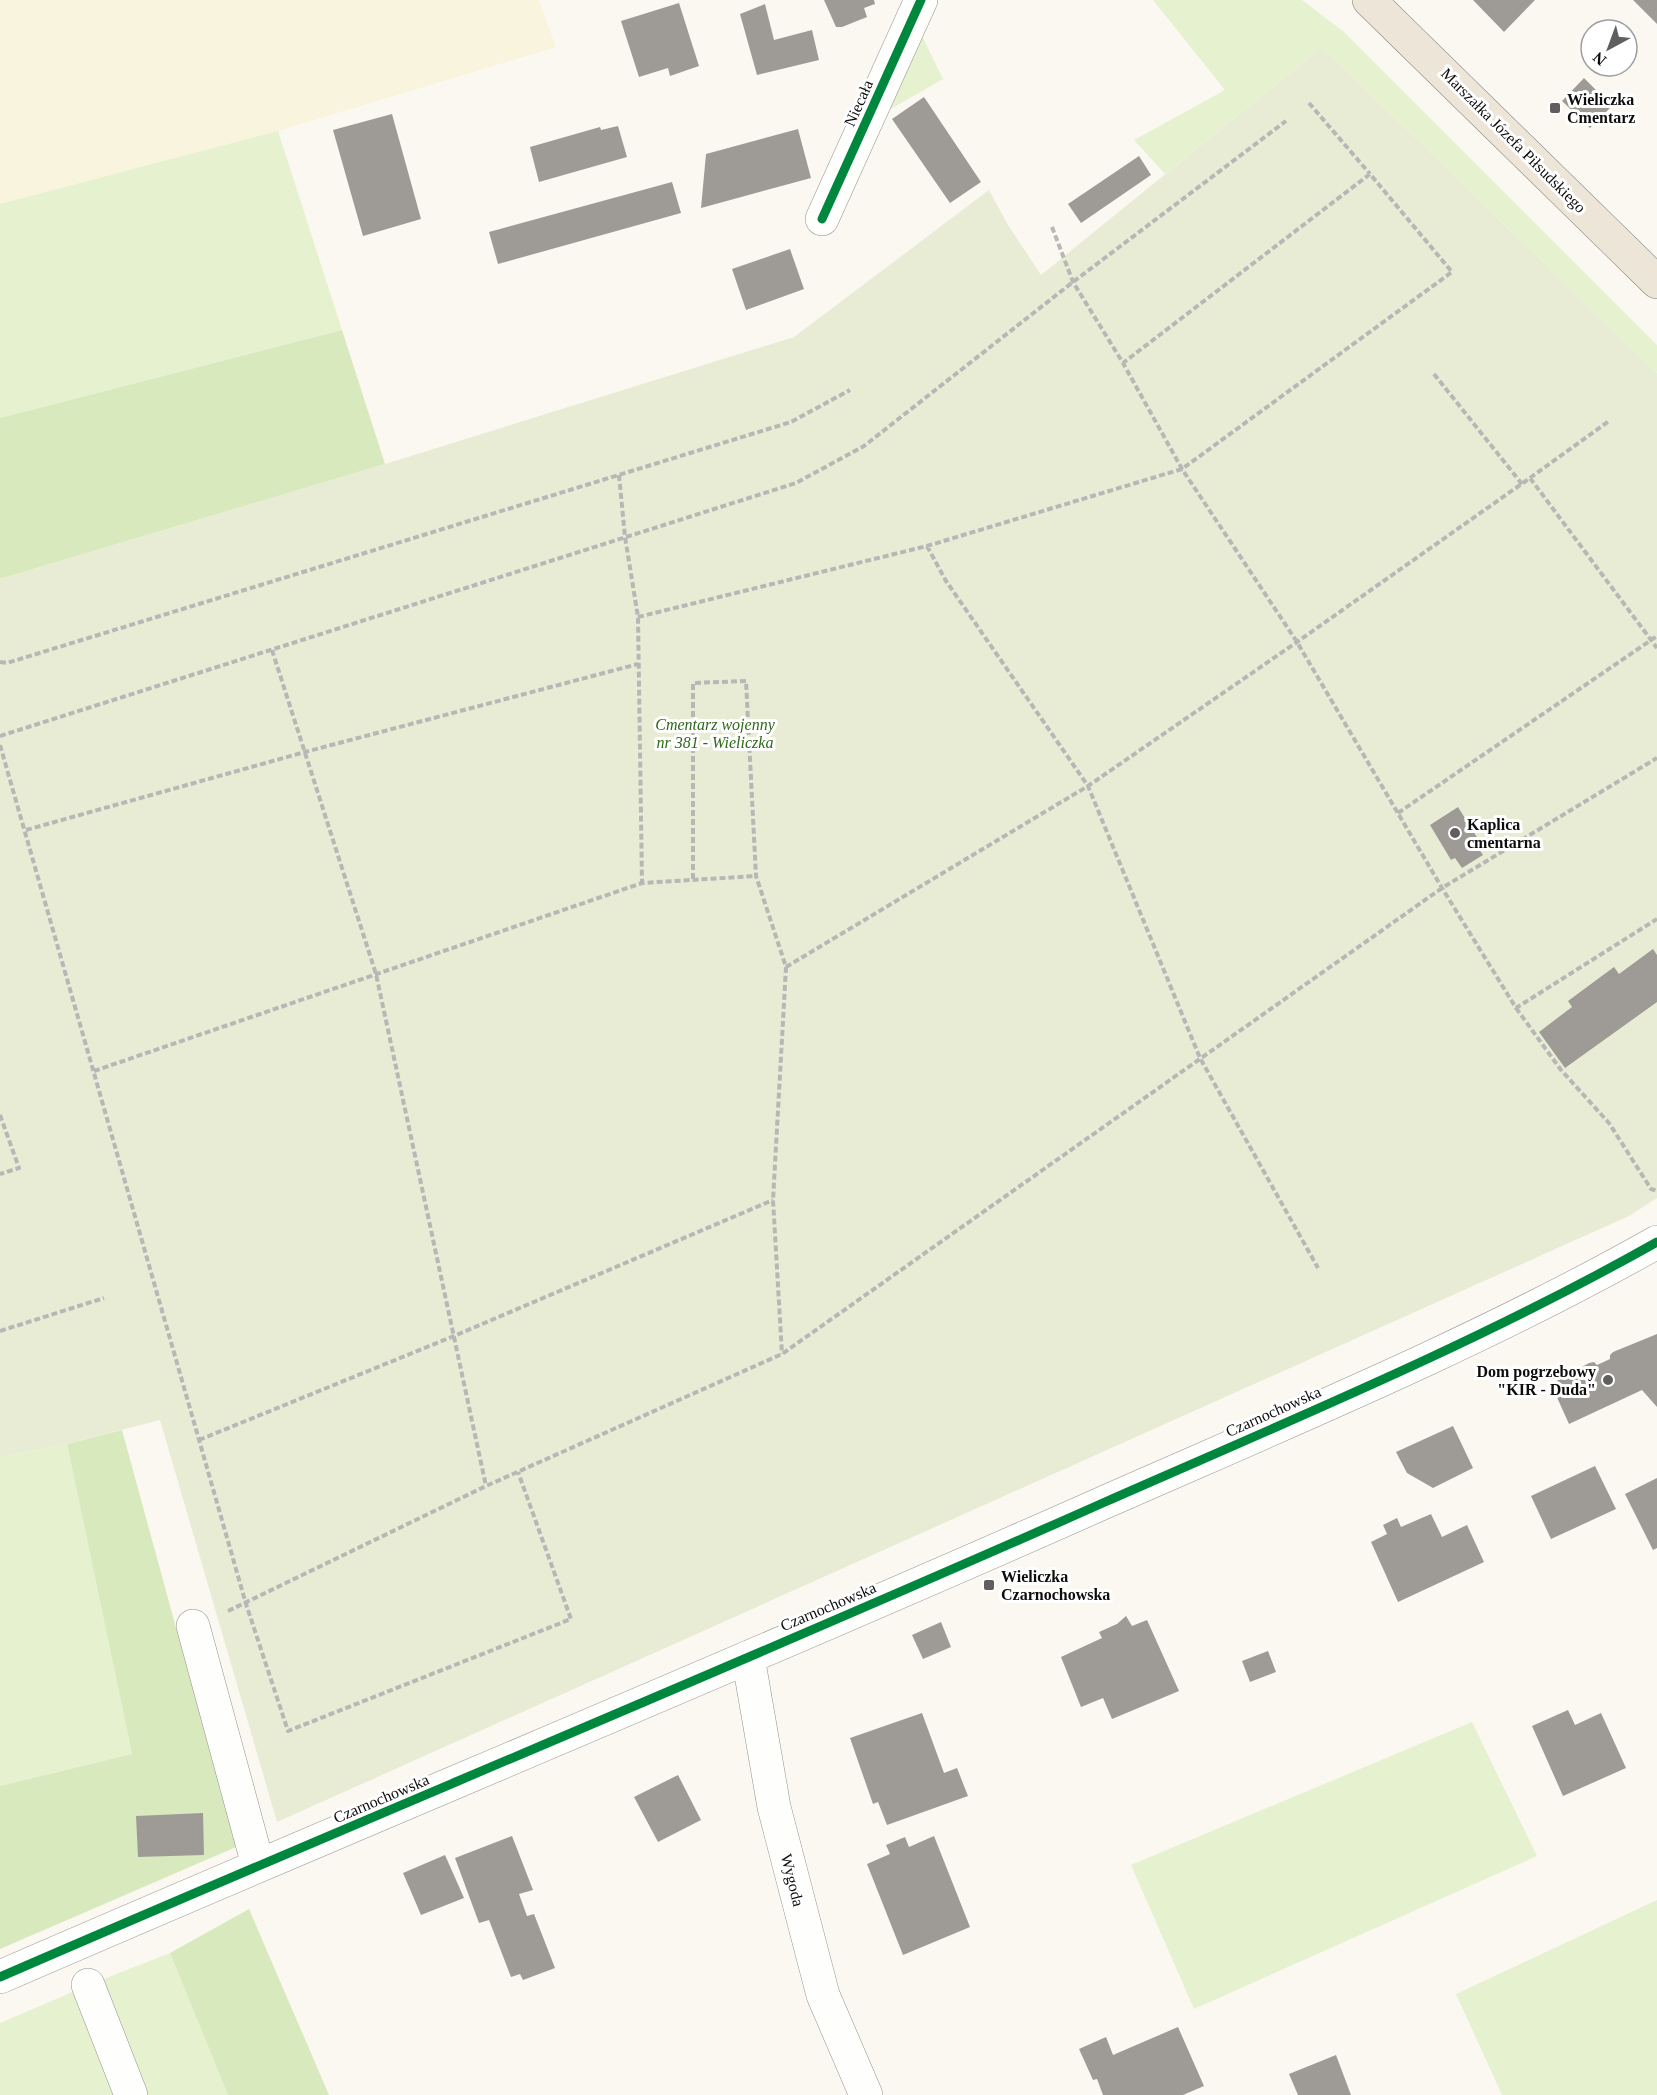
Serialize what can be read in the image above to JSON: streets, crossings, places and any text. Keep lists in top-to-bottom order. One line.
{"streets":{"main road":["Marszałka Józefa Piłsudskiego"],"street":["Niecała","Czarnochowska","Wygoda"]},"crossings":[["Czarnochowska","Wygoda"]],"parks":["Cmentarz wojenny nr 381 - Wieliczka"],"places":{"transit":["Wieliczka Cmentarz","Wieliczka Czarnochowska"],"other":["Kaplica cmentarna","Dom pogrzebowy \"KIR - Duda\""]},"north":"bottom left"}
